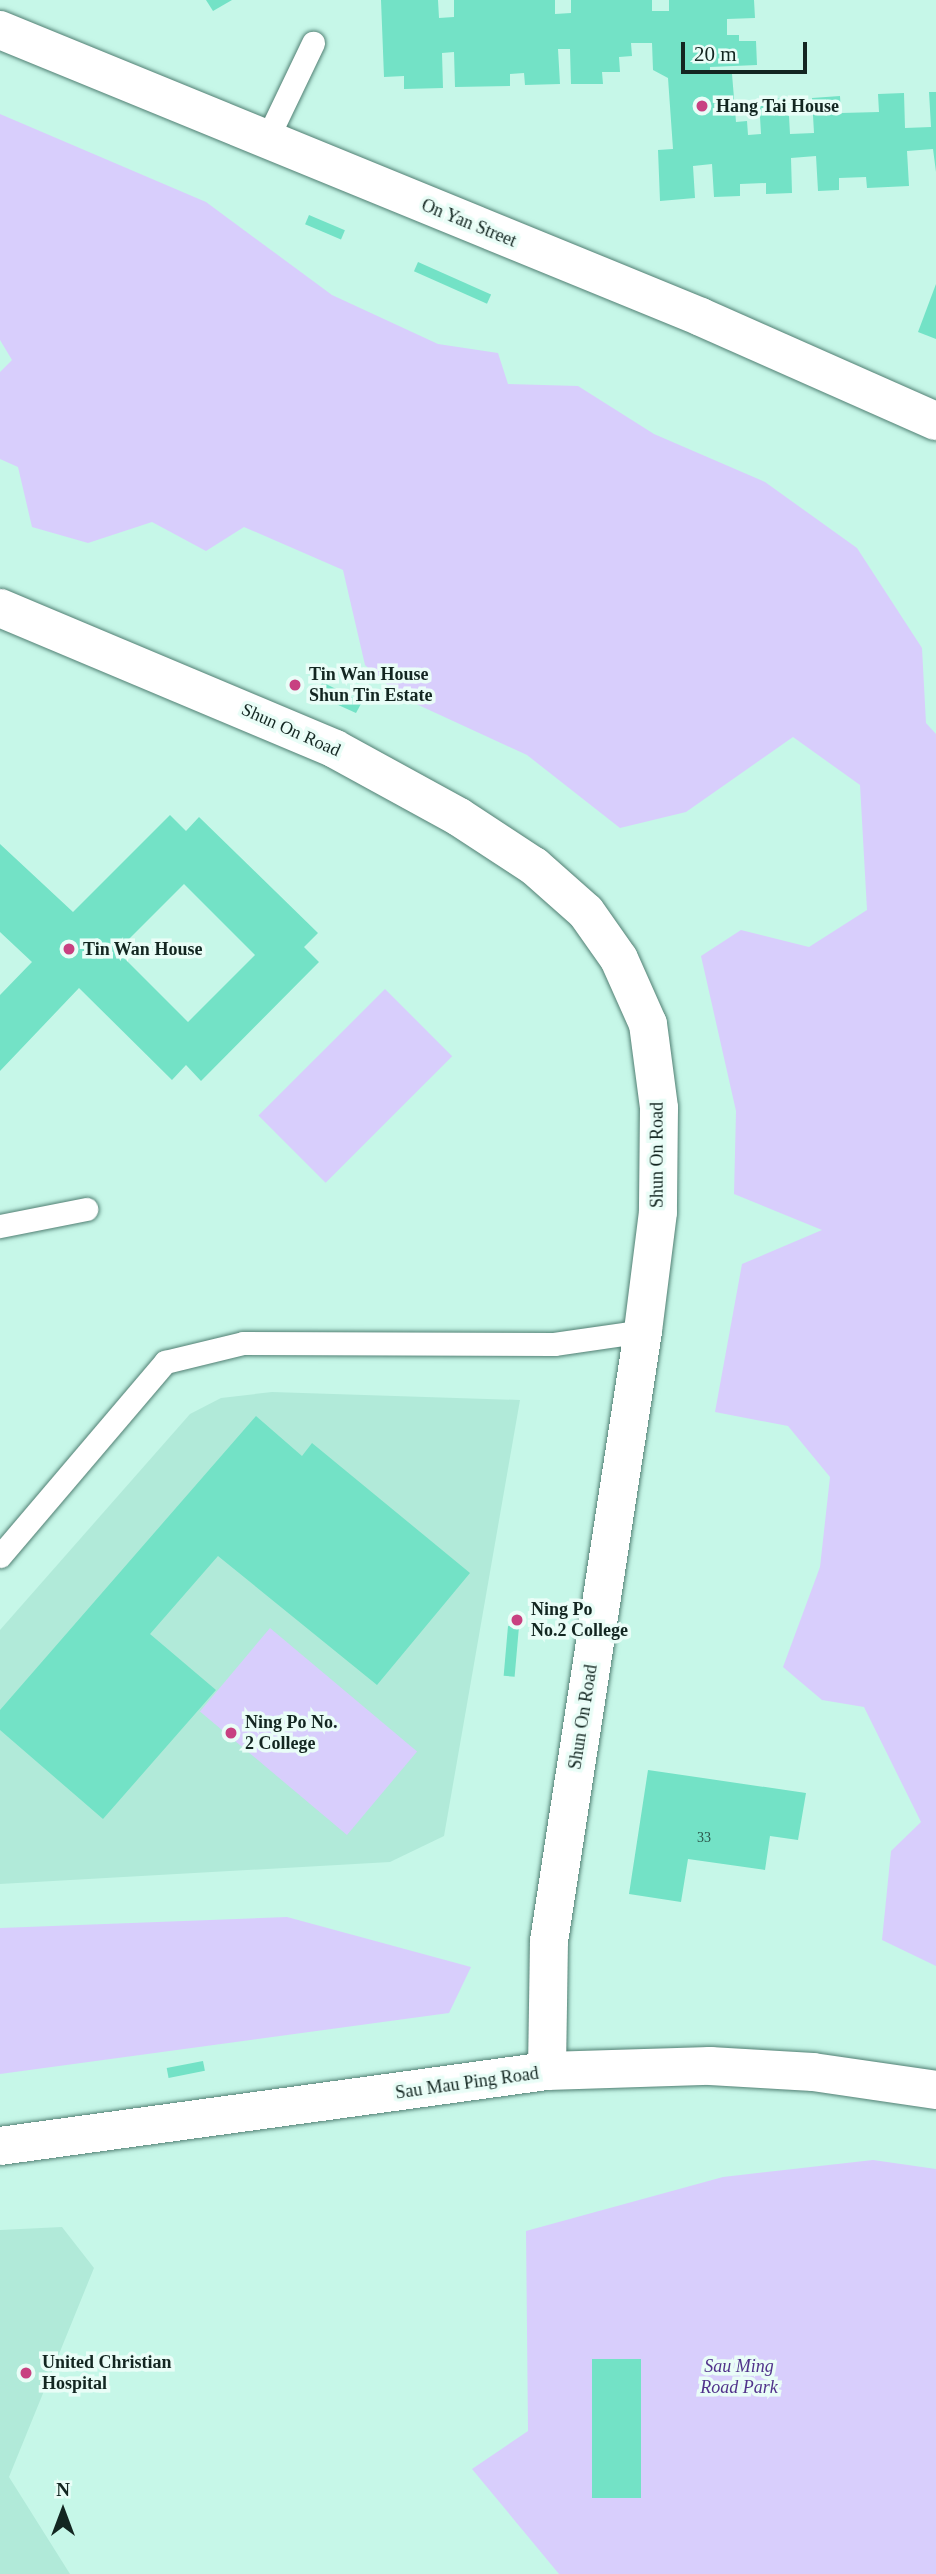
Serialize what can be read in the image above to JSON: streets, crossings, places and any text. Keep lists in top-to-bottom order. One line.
{"streets":{"street":["On Yan Street","Shun On Road","Sau Mau Ping Road"]},"crossings":[["Shun On Road","Sau Mau Ping Road"]],"parks":["Sau Ming Road Park"],"places":["Hang Tai House","Tin Wan House Shun Tin Estate","Tin Wan House","Ning Po No.2 College","Ning Po No. 2 College","United Christian Hospital"],"house_numbers":["33"],"scale_bar":"20 m","north":"top"}
